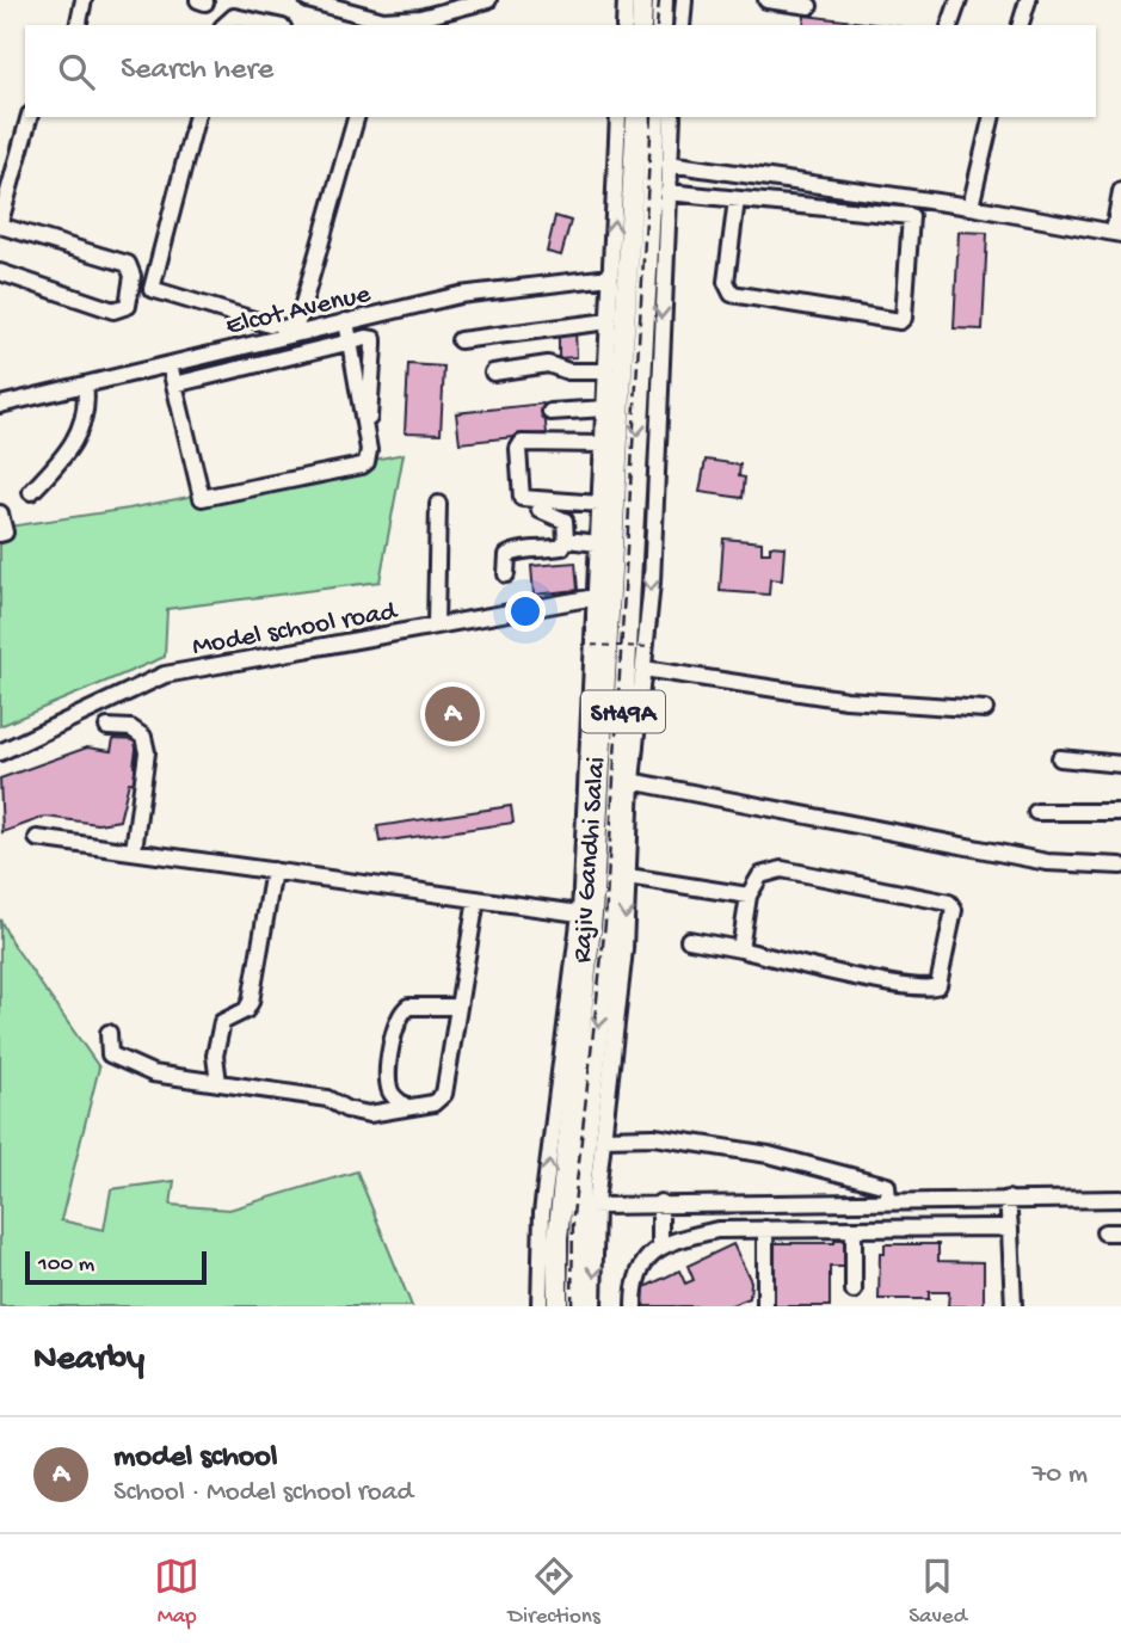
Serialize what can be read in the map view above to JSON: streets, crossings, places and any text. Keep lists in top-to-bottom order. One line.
{"streets":{"main road":["SH49A","Rajiv Gandhi Salai"],"street":["Elcot Avenue","Model school road"]},"crossings":[["Model school road","Rajiv Gandhi Salai"]],"scale_bar":"100 m","page":{"search":"Search here","pins":"A","scale":"100 m","heading":"Nearby","list":[{"mark":"A","name":"model school","note":"School · Model school road","value":"70 m"}],"nav":["Map","Directions","Saved"]}}
